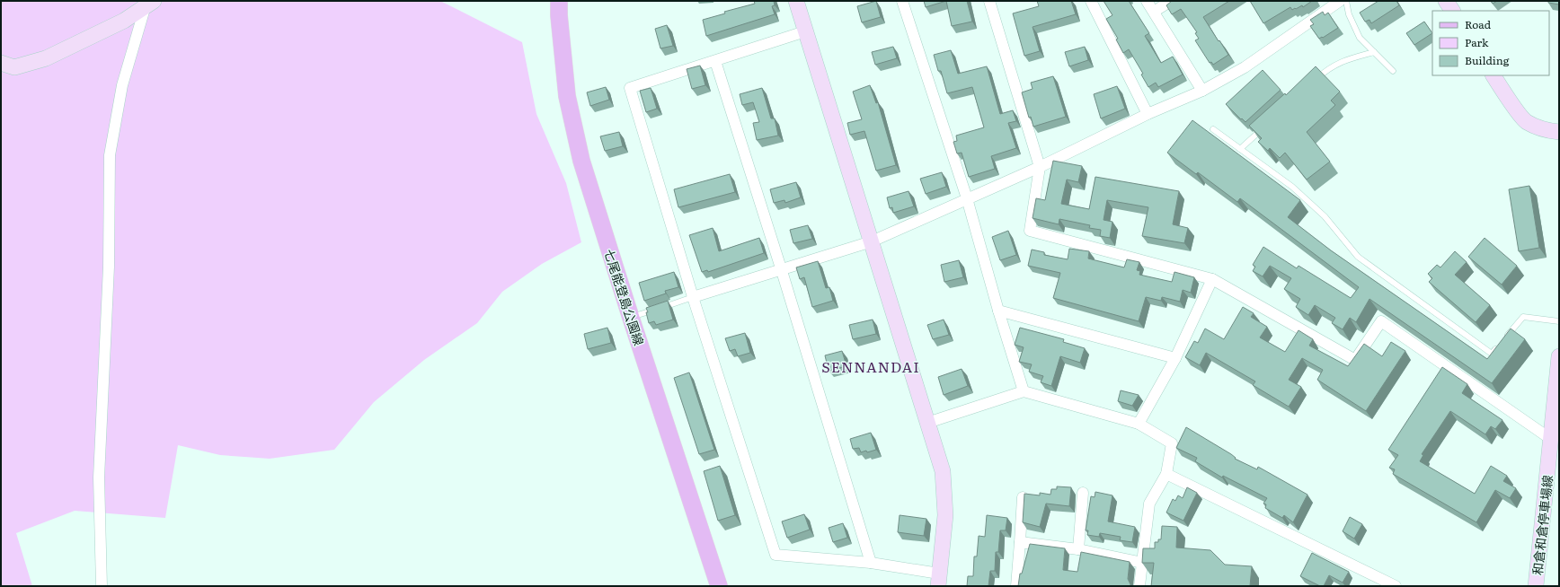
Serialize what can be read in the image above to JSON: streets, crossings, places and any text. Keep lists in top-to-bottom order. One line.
{"streets":{"main road":["七尾能登島公園線"],"street":["和倉和倉停車場線"]},"districts":["SENNANDAI"],"legend":["Road","Park","Building"]}
